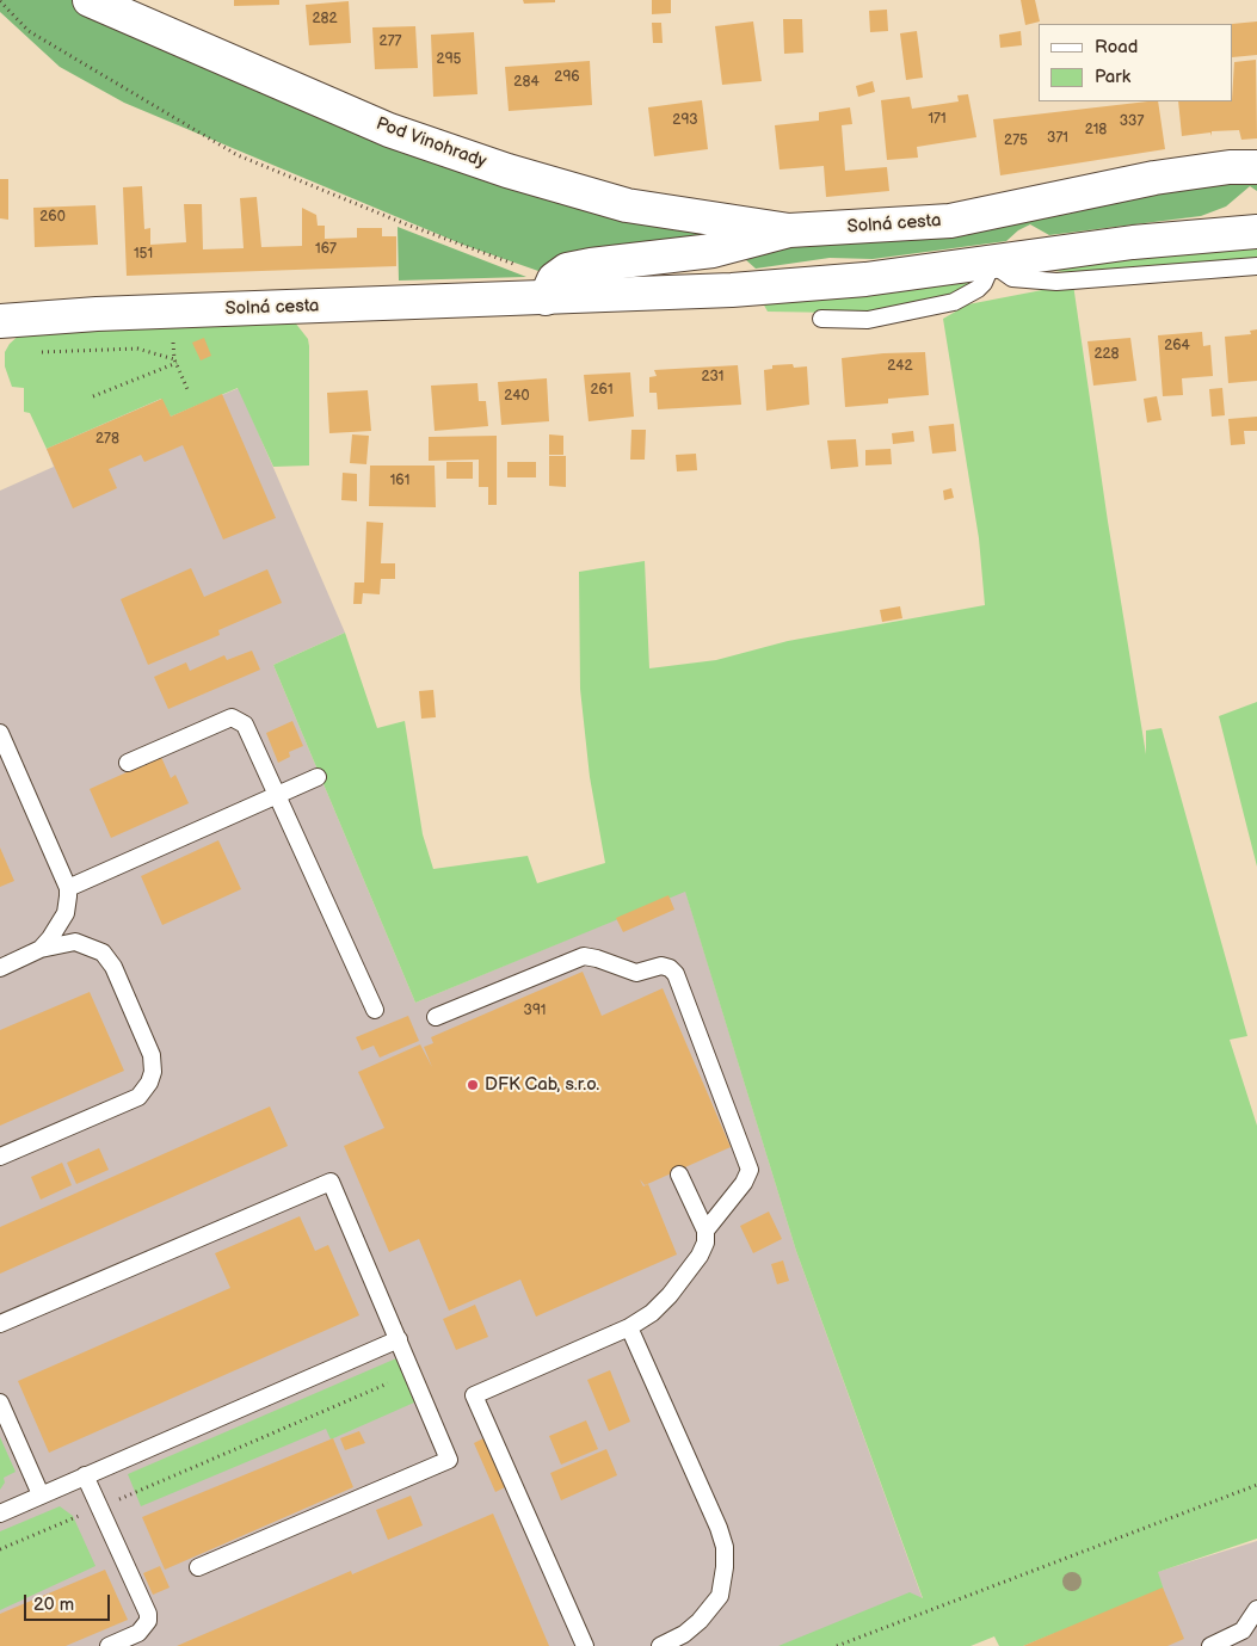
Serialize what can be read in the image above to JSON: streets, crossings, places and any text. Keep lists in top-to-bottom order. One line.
{"streets":{"street":["Pod Vinohrady","Solná cesta"]},"crossings":[["Pod Vinohrady","Solná cesta"]],"places":["DFK Cab, s.r.o."],"house_numbers":["282","277","295","296","284","171","293","337","218","371","275","260","167","151","264","228","242","231","261","240","278","161","391"],"legend":["Road","Park"],"scale_bar":"20 m"}
